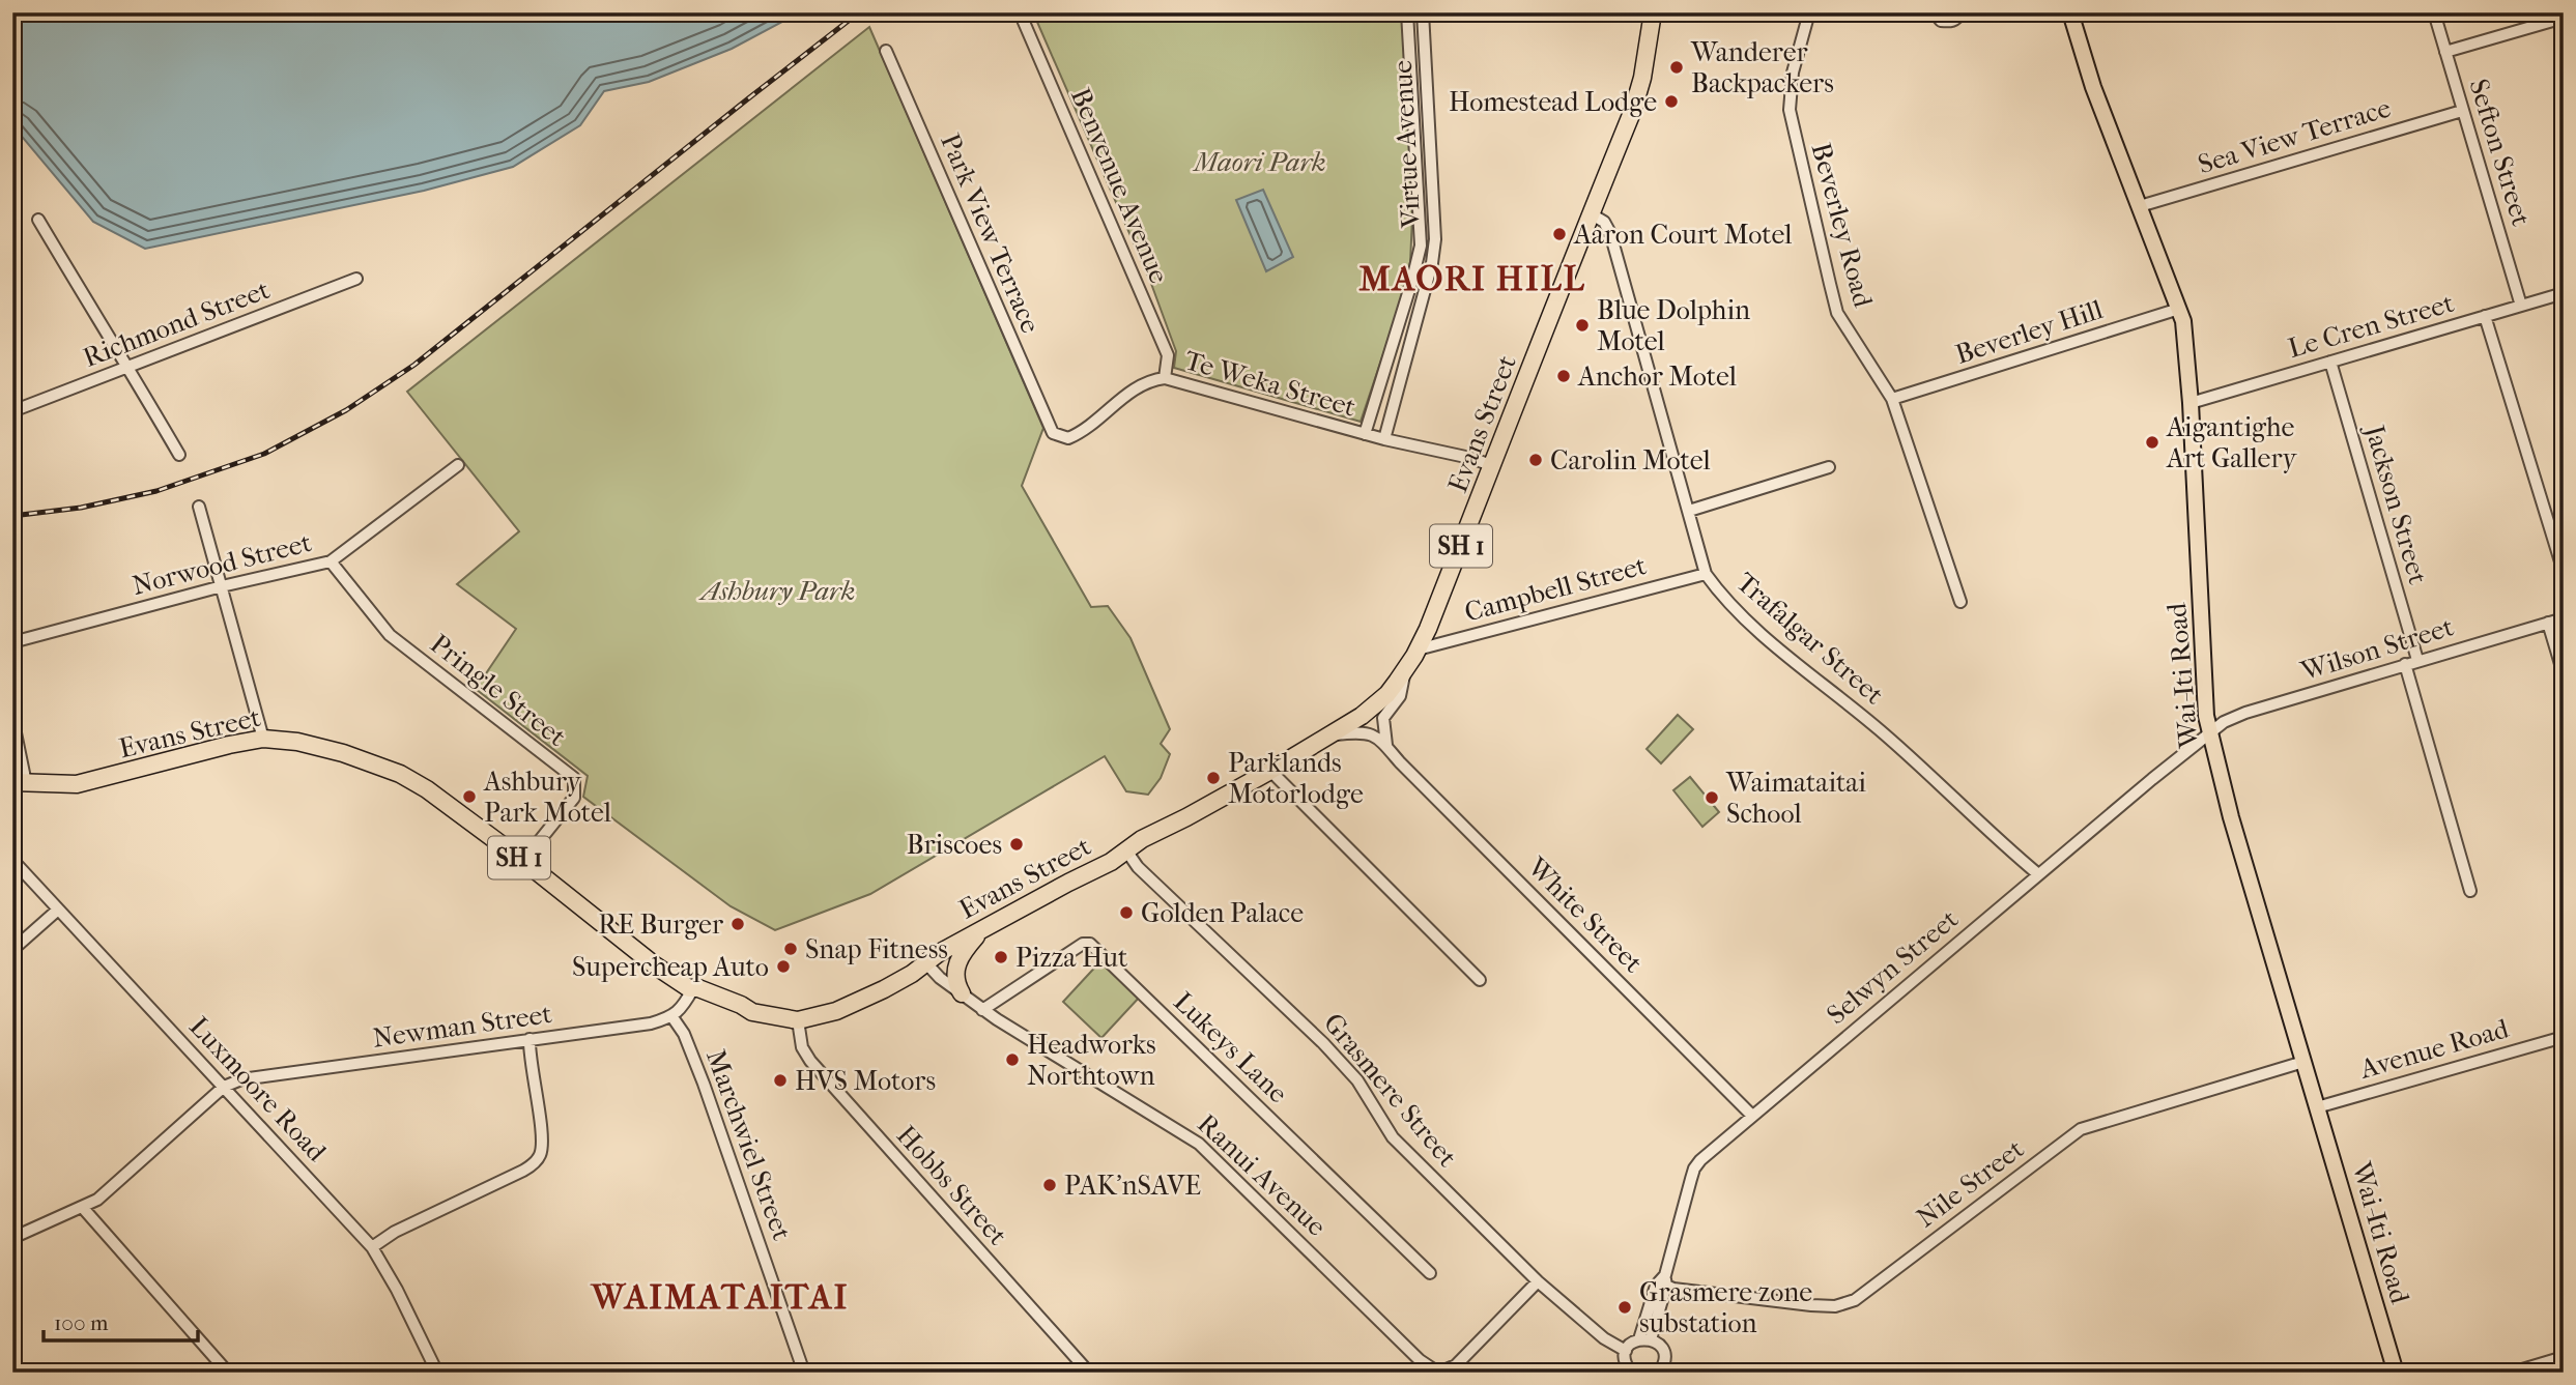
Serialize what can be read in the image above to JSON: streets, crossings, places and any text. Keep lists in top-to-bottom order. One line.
{"streets":{"highway":["Evans Street","SH 1"],"main road":["Wai-Iti Road"],"street":["Sea View Terrace","Virtue Avenue","Sefton Street","Benvenue Avenue","Beverley Road","Park View Terrace","Richmond Street","Le Cren Street","Beverley Hill","Te Weka Street","Jackson Street","Norwood Street","Campbell Street","Trafalgar Street","Wilson Street","Pringle Street","White Street","Selwyn Street","Newman Street","Lukeys Lane","Avenue Road","Luxmoore Road","Grasmere Street","Marchwiel Street","Ranui Avenue","Nile Street","Hobbs Street"]},"crossings":[["Sea View Terrace","Sefton Street"],["Sea View Terrace","Wai-Iti Road"],["Virtue Avenue","Te Weka Street"],["Sefton Street","Le Cren Street"],["Benvenue Avenue","Te Weka Street"],["Beverley Road","Beverley Hill"],["Park View Terrace","Te Weka Street"],["Le Cren Street","Jackson Street"],["Le Cren Street","Wai-Iti Road"],["Beverley Hill","Wai-Iti Road"],["Te Weka Street","Evans Street"],["Evans Street","Campbell Street"],["Evans Street","Trafalgar Street"],["Evans Street","Pringle Street"],["Evans Street","White Street"],["Evans Street","Grasmere Street"],["Evans Street","Ranui Avenue"],["Evans Street","Hobbs Street"],["Jackson Street","Wilson Street"],["Norwood Street","Pringle Street"],["Campbell Street","Trafalgar Street"],["Trafalgar Street","Selwyn Street"],["Wilson Street","Wai-Iti Road"],["Wilson Street","Selwyn Street"],["Wai-Iti Road","Selwyn Street"],["Wai-Iti Road","Avenue Road"],["Wai-Iti Road","Nile Street"],["White Street","Selwyn Street"],["Selwyn Street","Nile Street"],["Newman Street","Luxmoore Road"],["Newman Street","Marchwiel Street"],["Lukeys Lane","Ranui Avenue"]],"districts":["MAORI HILL","WAIMATAITAI"],"parks":["Maori Park","Ashbury Park"],"places":["Wanderer Backpackers","Homestead Lodge","Aaron Court Motel","Blue Dolphin Motel","Anchor Motel","Aigantighe Art Gallery","Carolin Motel","Parklands Motorlodge","Ashbury Park Motel","Waimataitai School","Briscoes","Golden Palace","RE Burger","Snap Fitness","Pizza Hut","Supercheap Auto","Headworks Northtown","HVS Motors","PAK'nSAVE","Grasmere zone substation"],"scale_bar":"100 m"}
